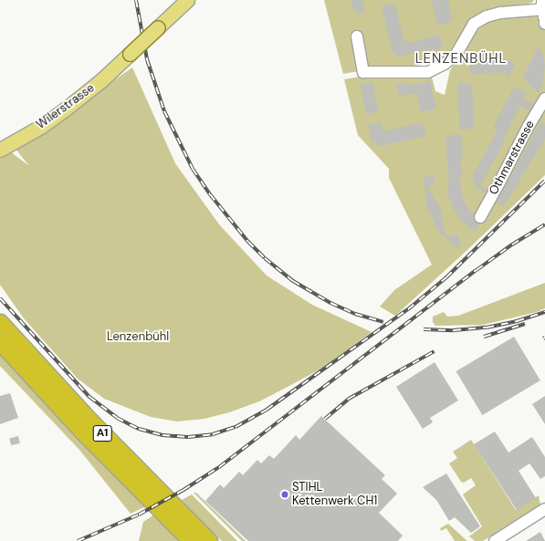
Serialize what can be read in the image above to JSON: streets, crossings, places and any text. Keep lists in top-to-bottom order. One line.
{"streets":{"highway":["A1"],"main road":["Wilerstrasse"],"street":["Othmarstrasse"]},"districts":["LENZENBÜHL"],"parks":["Lenzenbühl"],"places":["STIHL Kettenwerk CH1"]}
